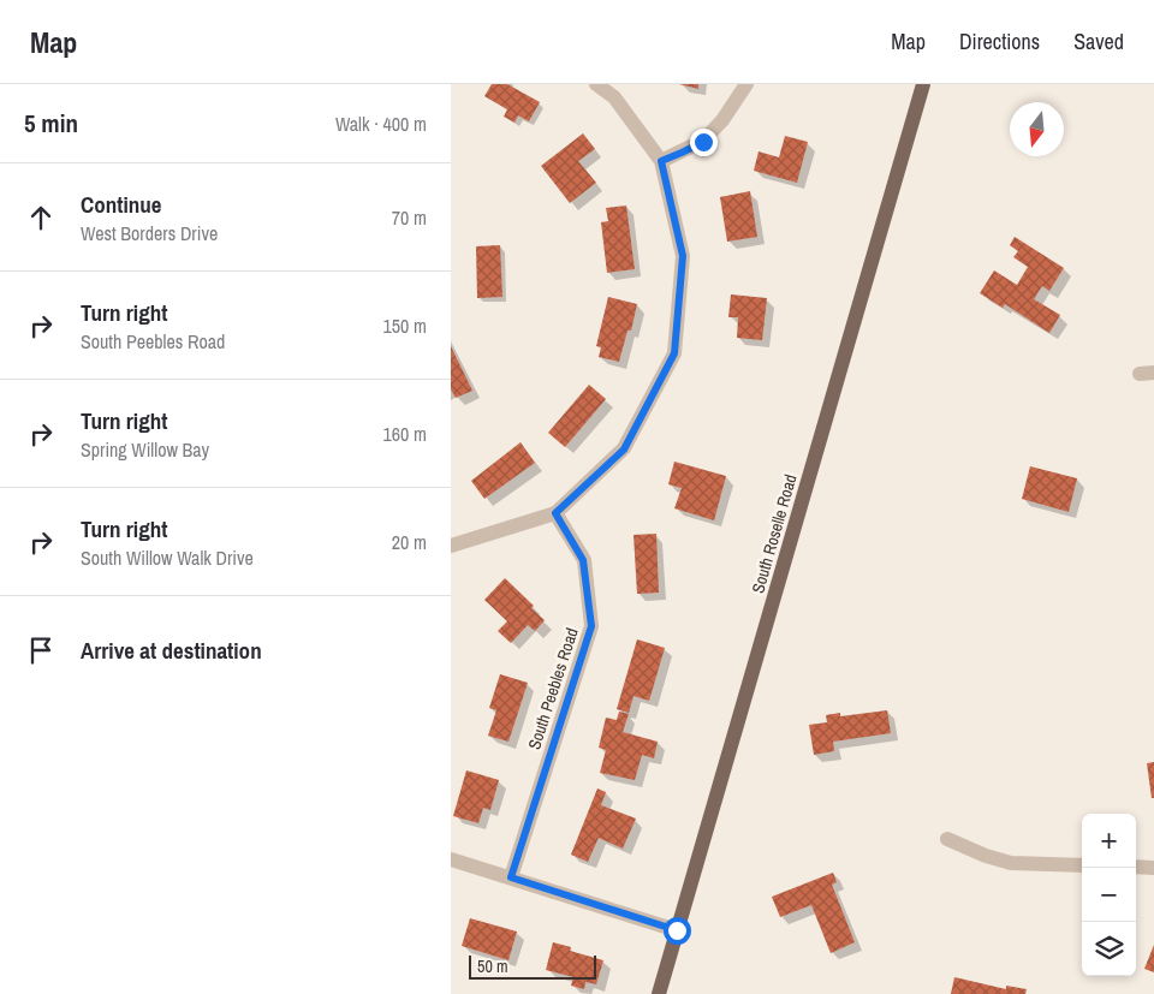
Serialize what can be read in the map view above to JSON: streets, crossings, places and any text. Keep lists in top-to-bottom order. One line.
{"streets":{"main road":["South Roselle Road"],"street":["South Peebles Road"]},"scale_bar":"50 m","north":"bottom","page":{"header":"Map","nav":["Map","Directions","Saved"],"heading":["5 min","Walk · 400 m"],"list":[["Continue","West Borders Drive","70 m"],["Turn right","South Peebles Road","150 m"],["Turn right","Spring Willow Bay","160 m"],["Turn right","South Willow Walk Drive","20 m"],"Arrive at destination"],"map_buttons":["+","−"],"scale":"50 m"}}
